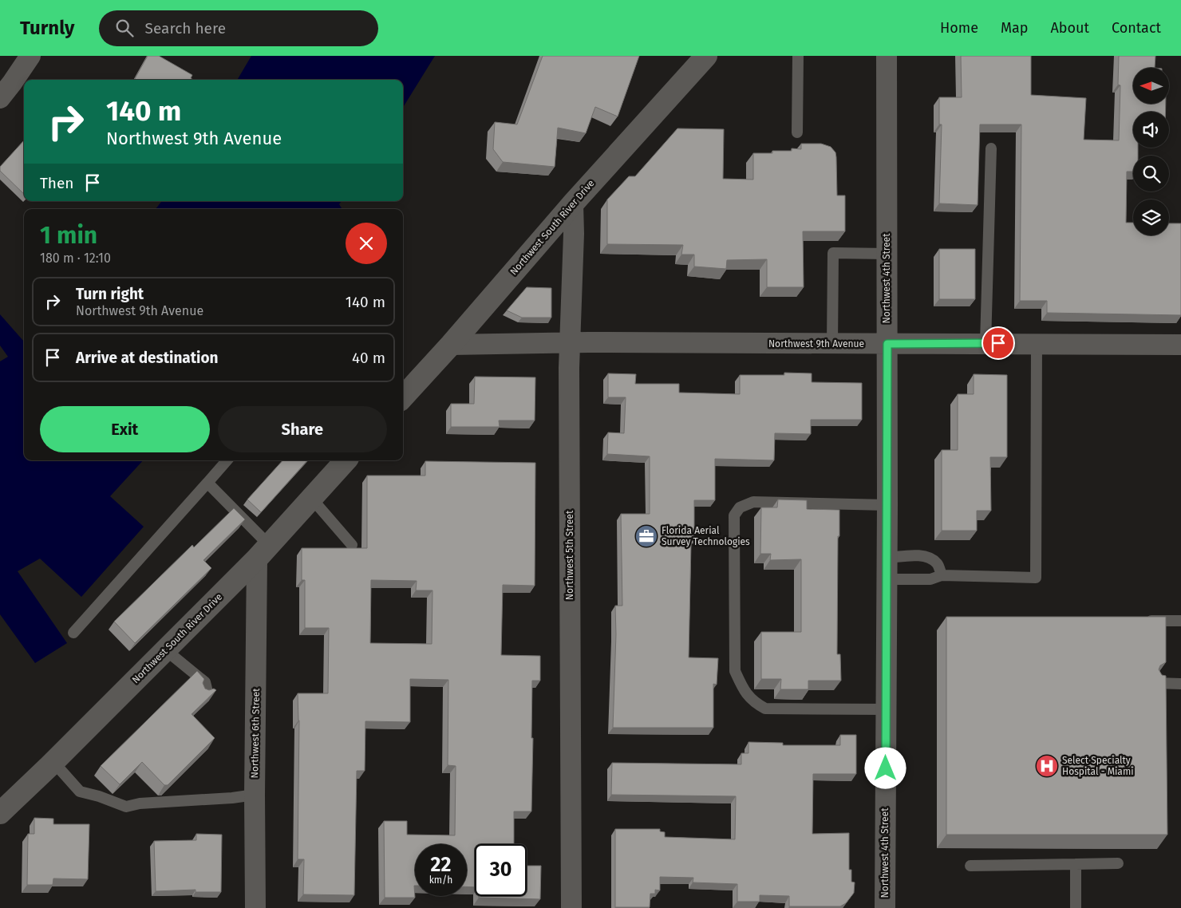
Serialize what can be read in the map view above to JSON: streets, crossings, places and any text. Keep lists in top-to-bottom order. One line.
{"streets":{"main road":["Northwest South River Drive"],"street":["Northwest 4th Street","Northwest 9th Avenue","Northwest 5th Street","Northwest 6th Street"]},"crossings":[["Northwest South River Drive","Northwest 9th Avenue"],["Northwest South River Drive","Northwest 5th Street"],["Northwest South River Drive","Northwest 6th Street"],["Northwest 4th Street","Northwest 9th Avenue"],["Northwest 9th Avenue","Northwest 5th Street"]],"places":{"office":["Florida Aerial Survey Technologies"],"hospital":["Select Specialty Hospital - Miami"]},"north":"left","page":{"header":"Turnly","search":"Search here","nav":["Home","Map","About","Contact"],"turn":["140 m","Northwest 9th Avenue"],"then":"Then","heading":["1 min","180 m · 12:10"],"list":[{"name":"Turn right","note":"Northwest 9th Avenue","value":"140 m"},{"name":"Arrive at destination","value":"40 m"}],"buttons":["Exit","Share"],"speed":"22 km/h","limit":"30"}}
